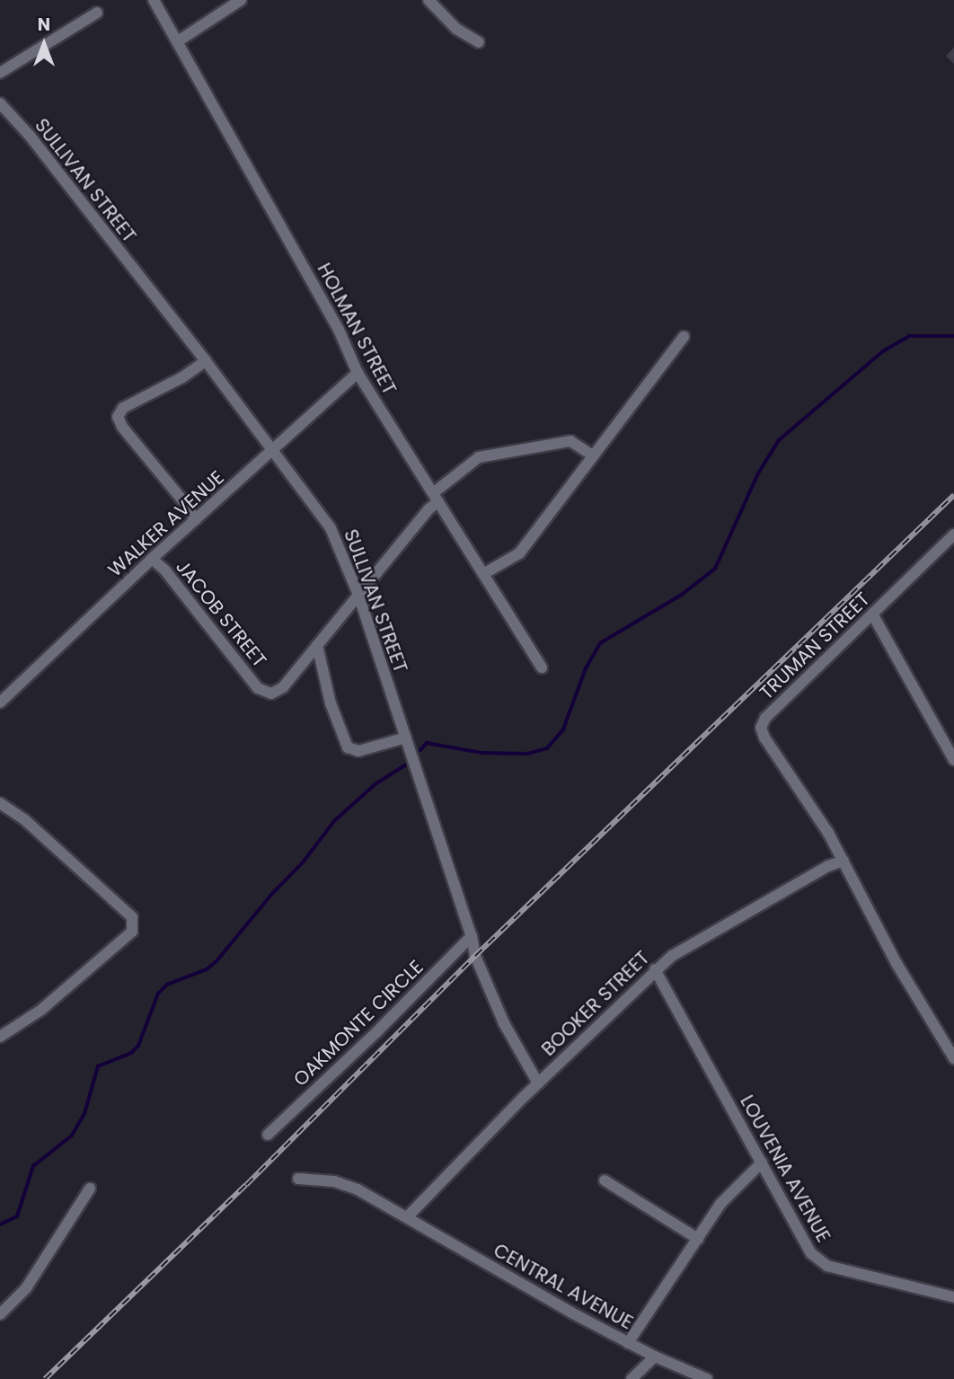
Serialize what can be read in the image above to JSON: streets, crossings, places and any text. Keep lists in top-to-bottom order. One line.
{"streets":{"street":["SULLIVAN STREET","HOLMAN STREET","WALKER AVENUE","JACOB STREET","TRUMAN STREET","BOOKER STREET","OAKMONTE CIRCLE","LOUVENIA AVENUE","CENTRAL AVENUE"]},"crossings":[["SULLIVAN STREET","WALKER AVENUE"],["SULLIVAN STREET","BOOKER STREET"],["SULLIVAN STREET","OAKMONTE CIRCLE"],["HOLMAN STREET","WALKER AVENUE"],["WALKER AVENUE","JACOB STREET"],["TRUMAN STREET","BOOKER STREET"],["BOOKER STREET","LOUVENIA AVENUE"],["BOOKER STREET","CENTRAL AVENUE"]],"north":"top"}
